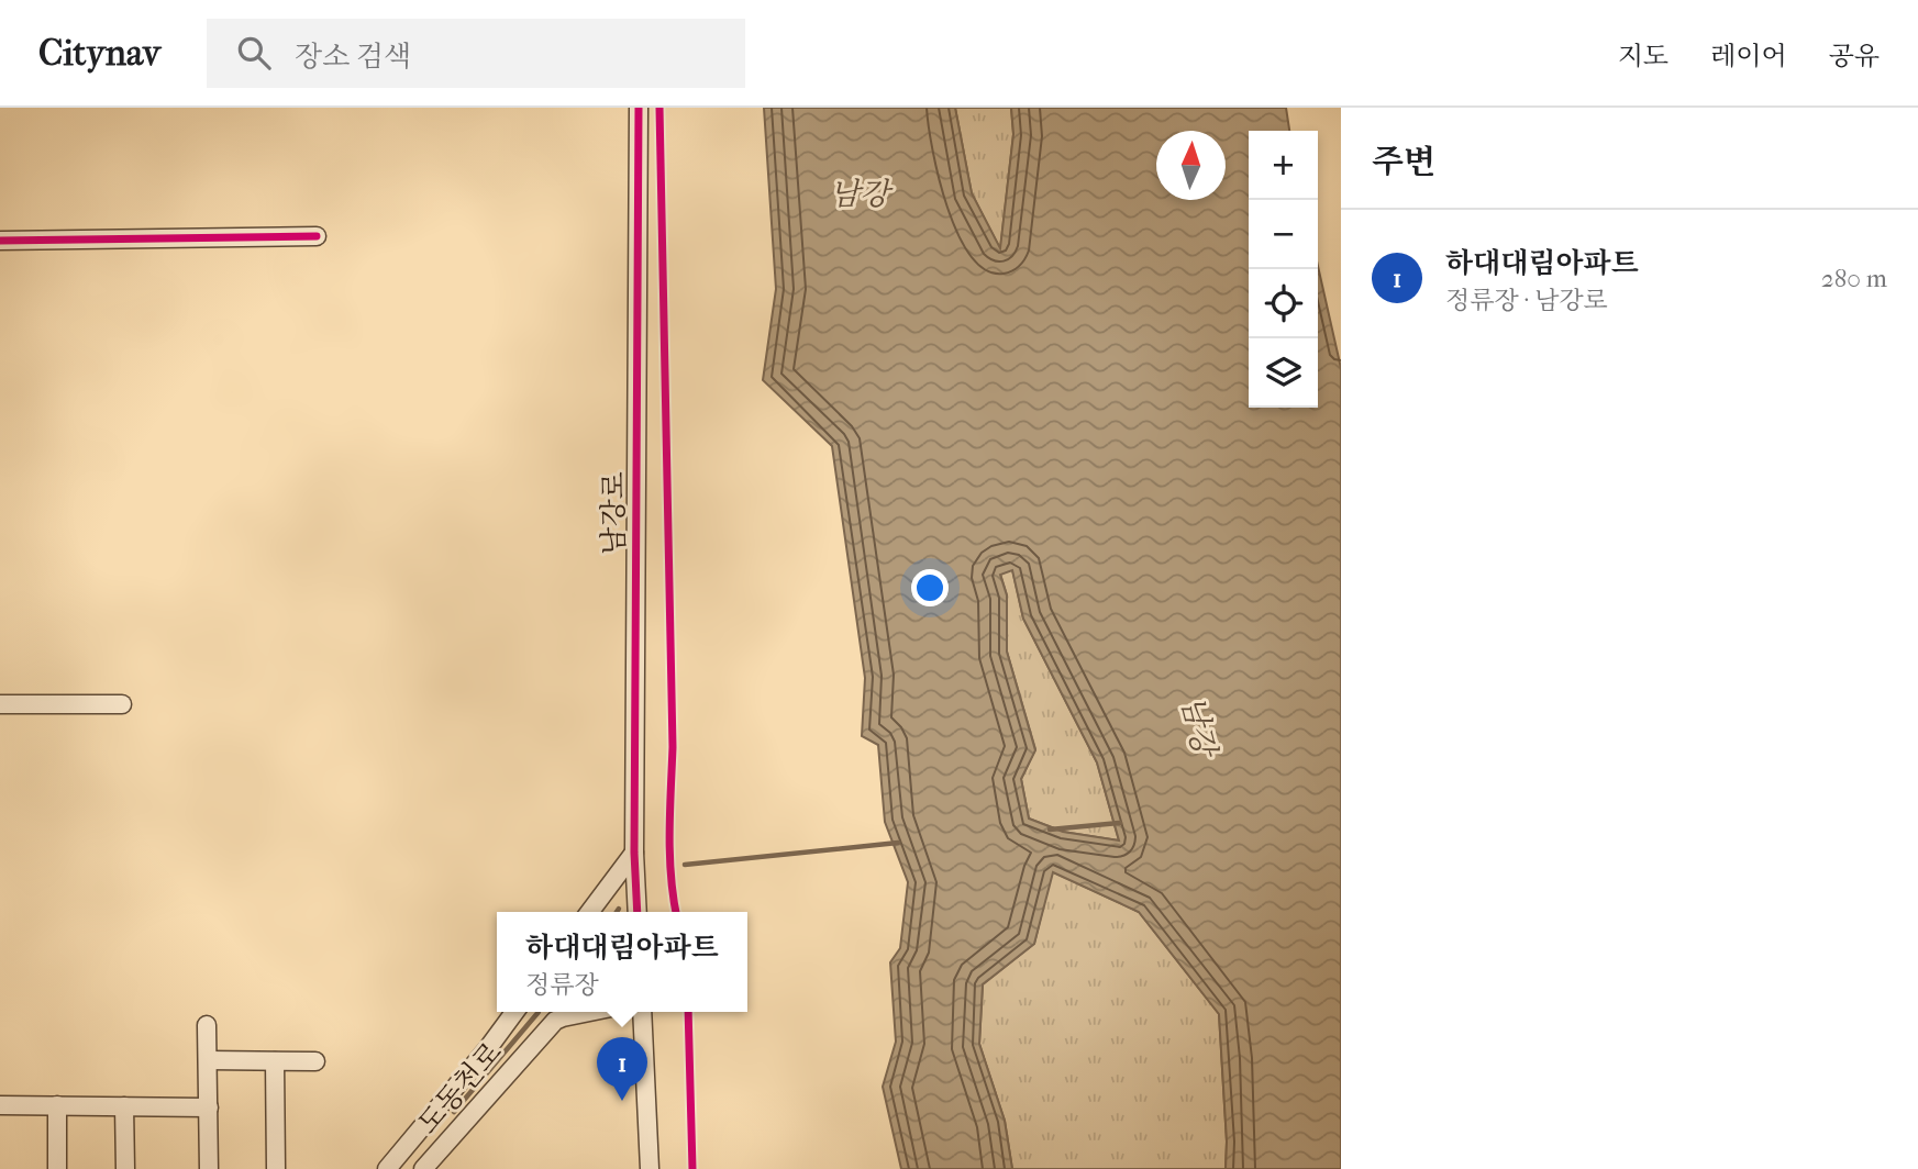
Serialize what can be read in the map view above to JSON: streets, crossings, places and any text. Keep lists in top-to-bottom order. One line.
{"streets":{"street":["남강로","도동천로"]},"water":["남강"],"north":"top","page":{"header":"Citynav","search":"장소 검색","nav":["지도","레이어","공유"],"heading":"주변","map_buttons":["+","−"],"list":[{"mark":"1","name":"하대대림아파트","note":"정류장 · 남강로","value":"280 m"}],"popup":["하대대림아파트","정류장"],"pins":"1"}}
